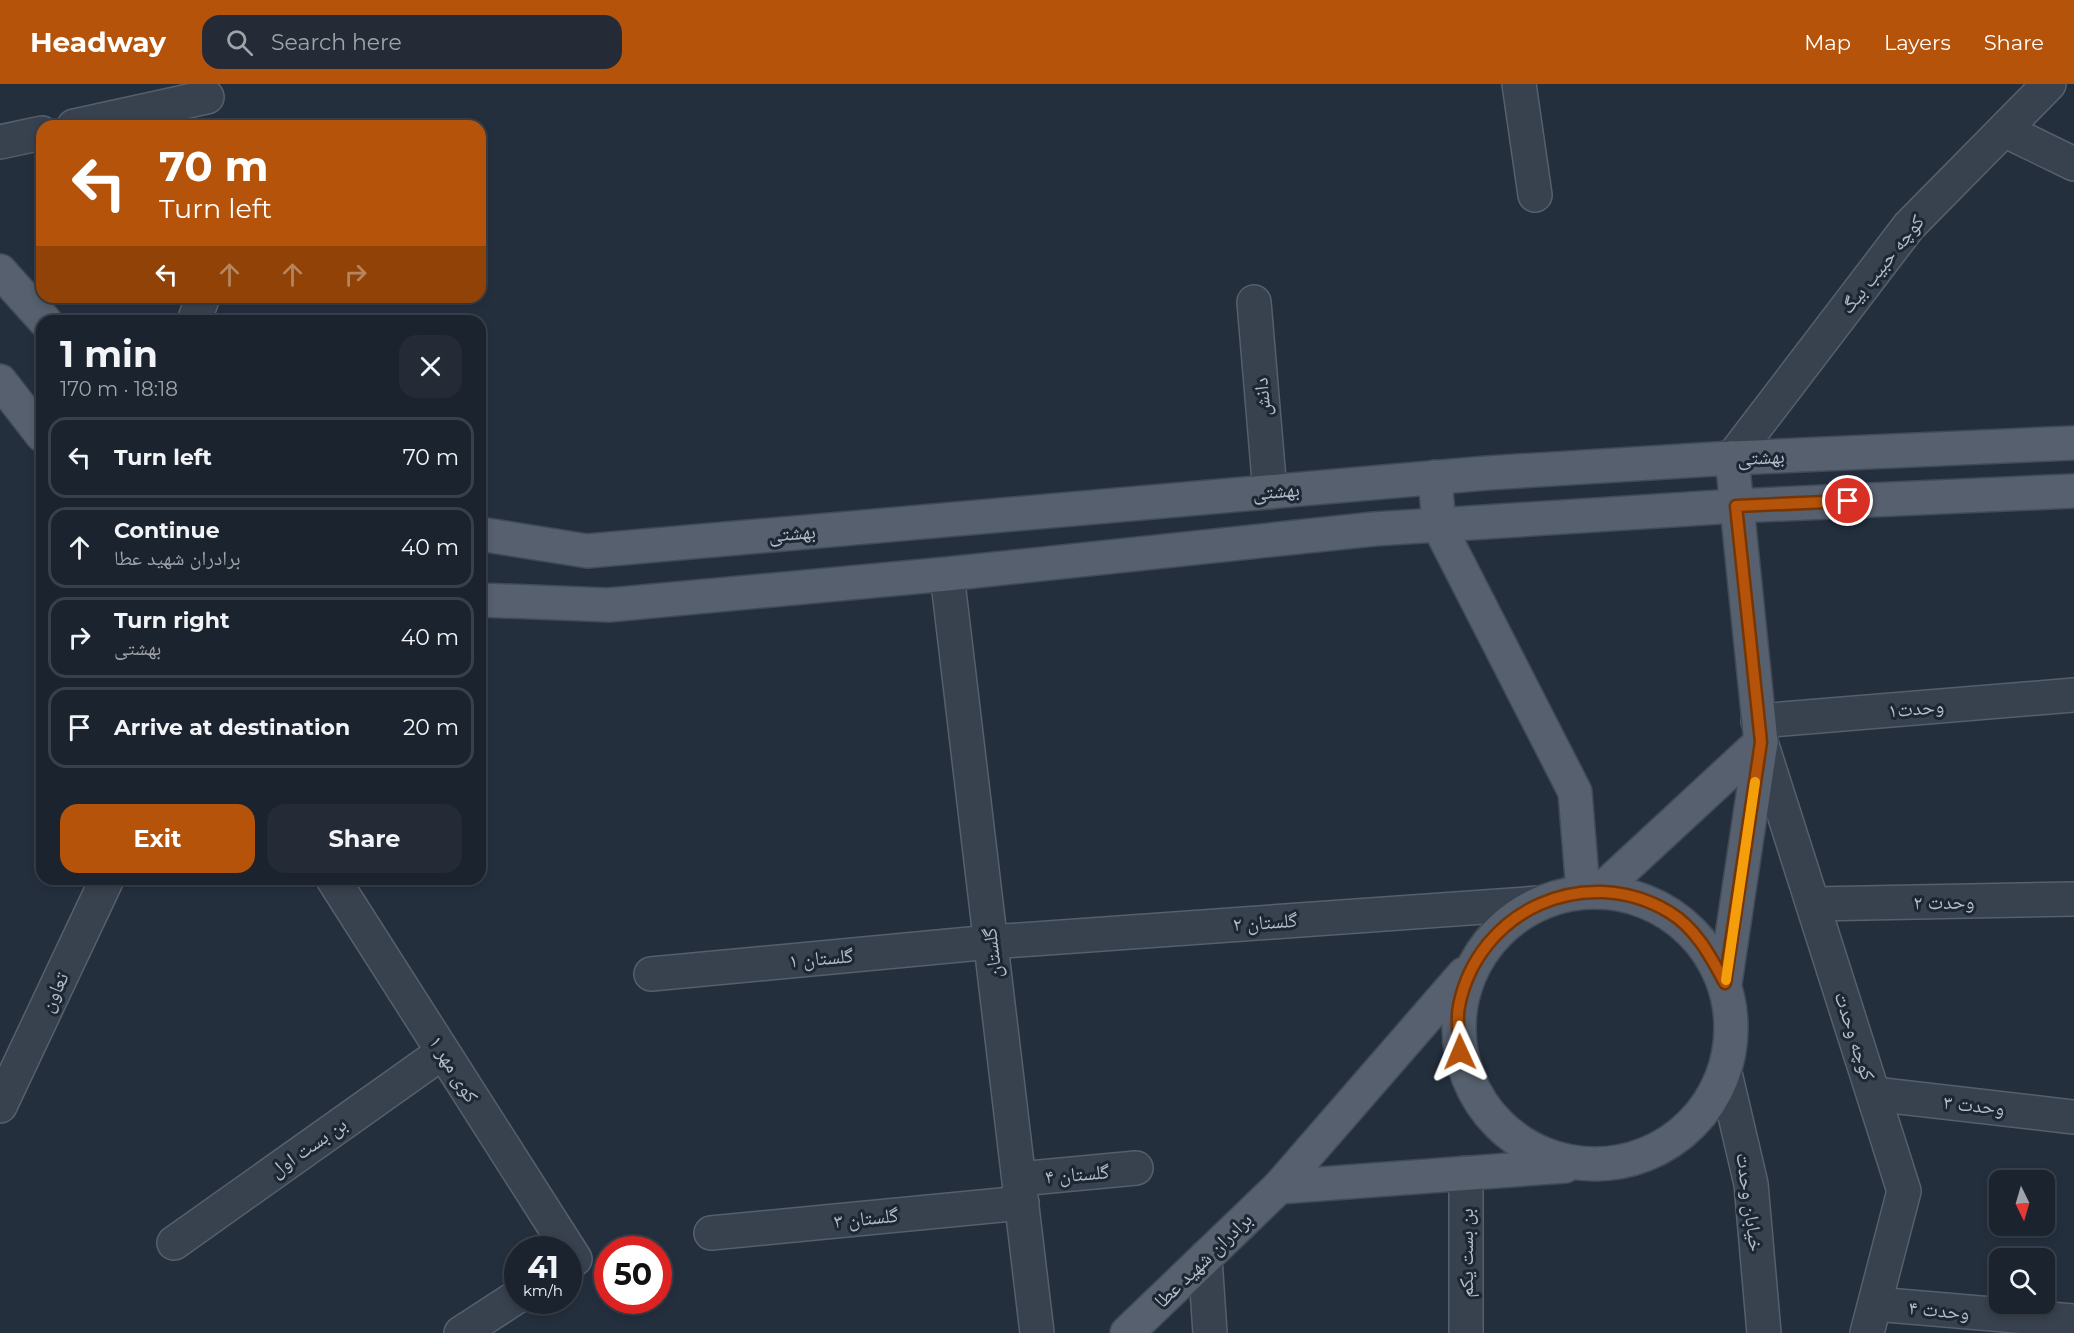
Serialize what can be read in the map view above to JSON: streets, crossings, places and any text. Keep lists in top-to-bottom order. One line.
{"streets":{"main road":["بهشتی","برادران شهید عطا"],"street":["کوچه حبیب بیگ","دانش","وحدت۱","وحدت ۲","گلستان ۲","گلستان","گلستان ۱","تعاون","کوچه وحدت","کوی مهر ۱","وحدت ۳","بن بست اول","گلستان ۴","خیابان وحدت","گلستان ۳","بن بست یکم","وحدت ۴"]},"crossings":[["کوچه حبیب بیگ","بهشتی"],["دانش","بهشتی"],["وحدت۱","کوچه وحدت"],["وحدت ۲","کوچه وحدت"],["گلستان ۲","گلستان"],["گلستان ۲","گلستان ۱"],["گلستان ۲","برادران شهید عطا"],["گلستان","گلستان ۱"],["گلستان","گلستان ۴"],["گلستان","گلستان ۳"],["کوچه وحدت","وحدت ۳"],["کوچه وحدت","وحدت ۴"],["کوی مهر ۱","بن بست اول"],["گلستان ۴","گلستان ۳"]],"north":"bottom","page":{"header":"Headway","search":"Search here","nav":["Map","Layers","Share"],"turn":["70 m","Turn left"],"heading":["1 min","170 m · 18:18"],"list":[{"name":"Turn left","value":"70 m"},{"name":"Continue","note":"برادران شهید عطا","value":"40 m"},{"name":"Turn right","note":"بهشتی","value":"40 m"},{"name":"Arrive at destination","value":"20 m"}],"buttons":["Exit","Share"],"speed":"41 km/h","limit":"50"}}
